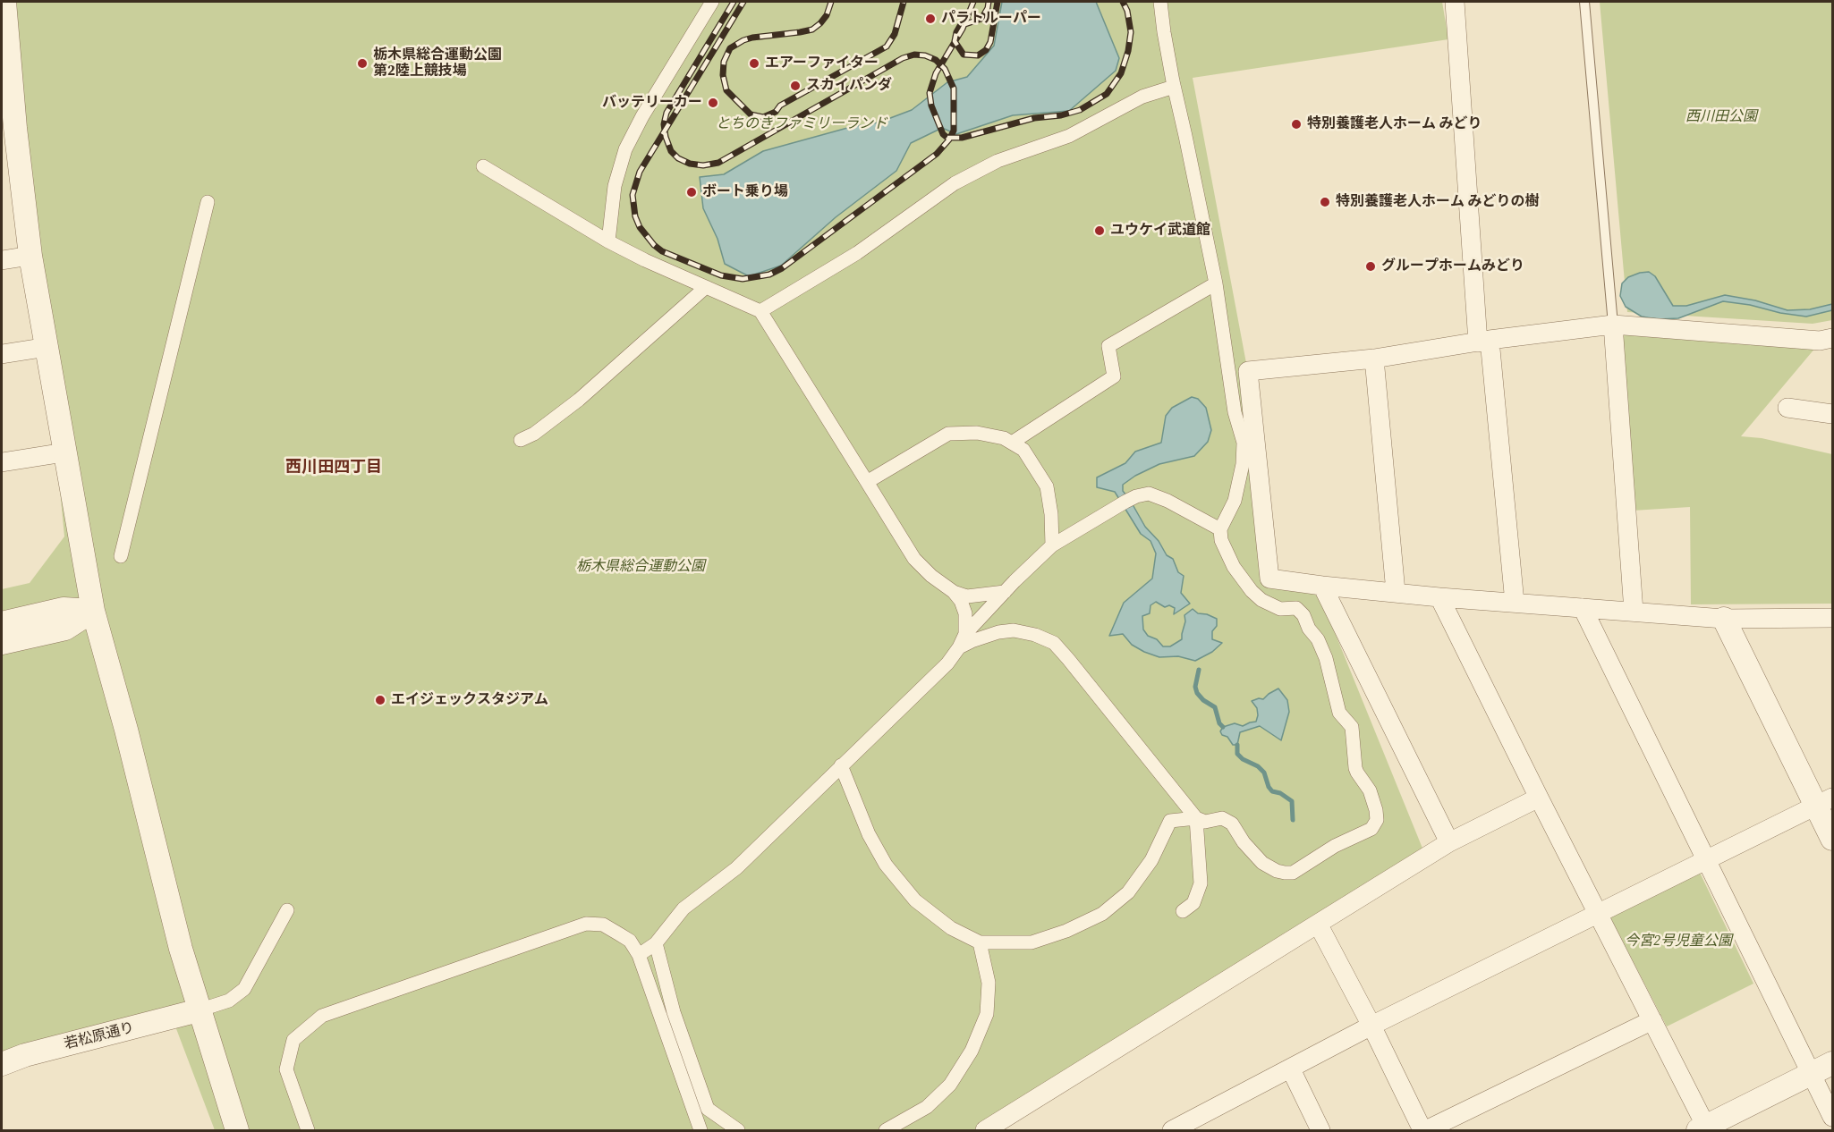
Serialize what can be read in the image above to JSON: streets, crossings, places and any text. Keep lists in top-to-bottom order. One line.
{"streets":{"street":["若松原通り"]},"districts":["西川田四丁目"],"parks":["西川田公園","とちのきファミリーランド","栃木県総合運動公園","今宮2号児童公園"],"places":["パラトルーパー","栃木県総合運動公園 第2陸上競技場","エアーファイター","スカイパンダ","バッテリーカー","特別養護老人ホーム みどり","ボート乗り場","特別養護老人ホーム みどりの樹","ユウケイ武道館","グループホームみどり","エイジェックスタジアム"]}
